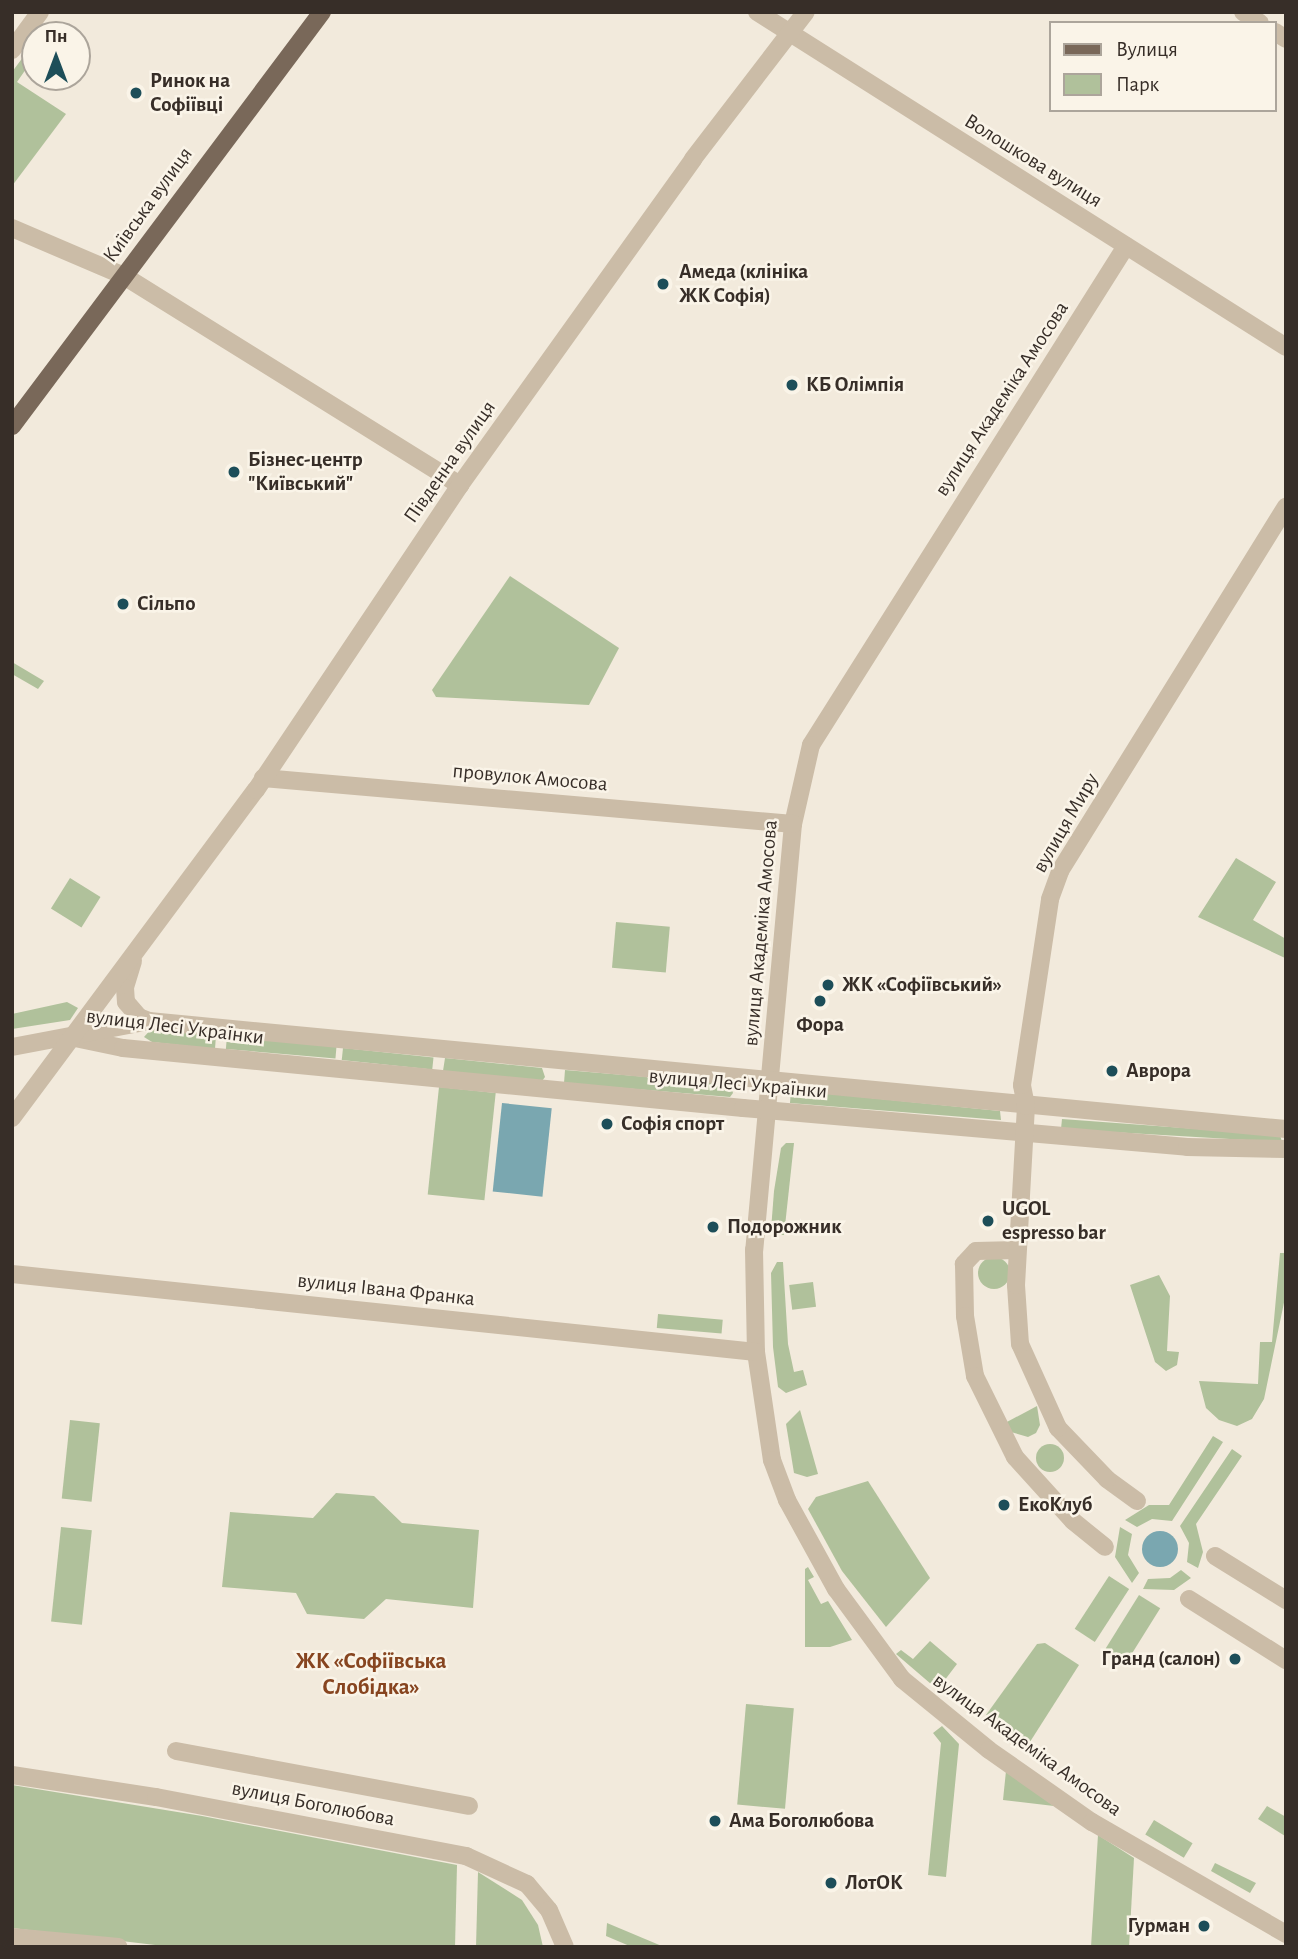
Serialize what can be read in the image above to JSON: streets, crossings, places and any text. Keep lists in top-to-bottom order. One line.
{"streets":{"main road":["Київська вулиця"],"street":["Волошкова вулиця","вулиця Академіка Амосова","Південна вулиця","провулок Амосова","вулиця Миру","вулиця Лесі Українки","вулиця Івана Франка","вулиця Боголюбова"]},"crossings":[["Волошкова вулиця","вулиця Академіка Амосова"],["Волошкова вулиця","Південна вулиця"],["вулиця Академіка Амосова","провулок Амосова"],["вулиця Академіка Амосова","вулиця Лесі Українки"],["вулиця Академіка Амосова","вулиця Івана Франка"],["Південна вулиця","провулок Амосова"],["Південна вулиця","вулиця Лесі Українки"],["вулиця Миру","вулиця Лесі Українки"]],"districts":["ЖК «Софіївська Слобідка»"],"places":["Ринок на Софіївці","Амеда (клініка ЖК Софія)","КБ Олімпія","Бізнес-центр \"Київський\"","Сільпо","ЖК «Софіївський»","Фора","Аврора","Софія спорт","UGOL espresso bar","Подорожник","ЕкоКлуб","Гранд (салон)","Ама Боголюбова","ЛотОК","Гурман"],"legend":["Вулиця","Парк"],"north":"top"}
